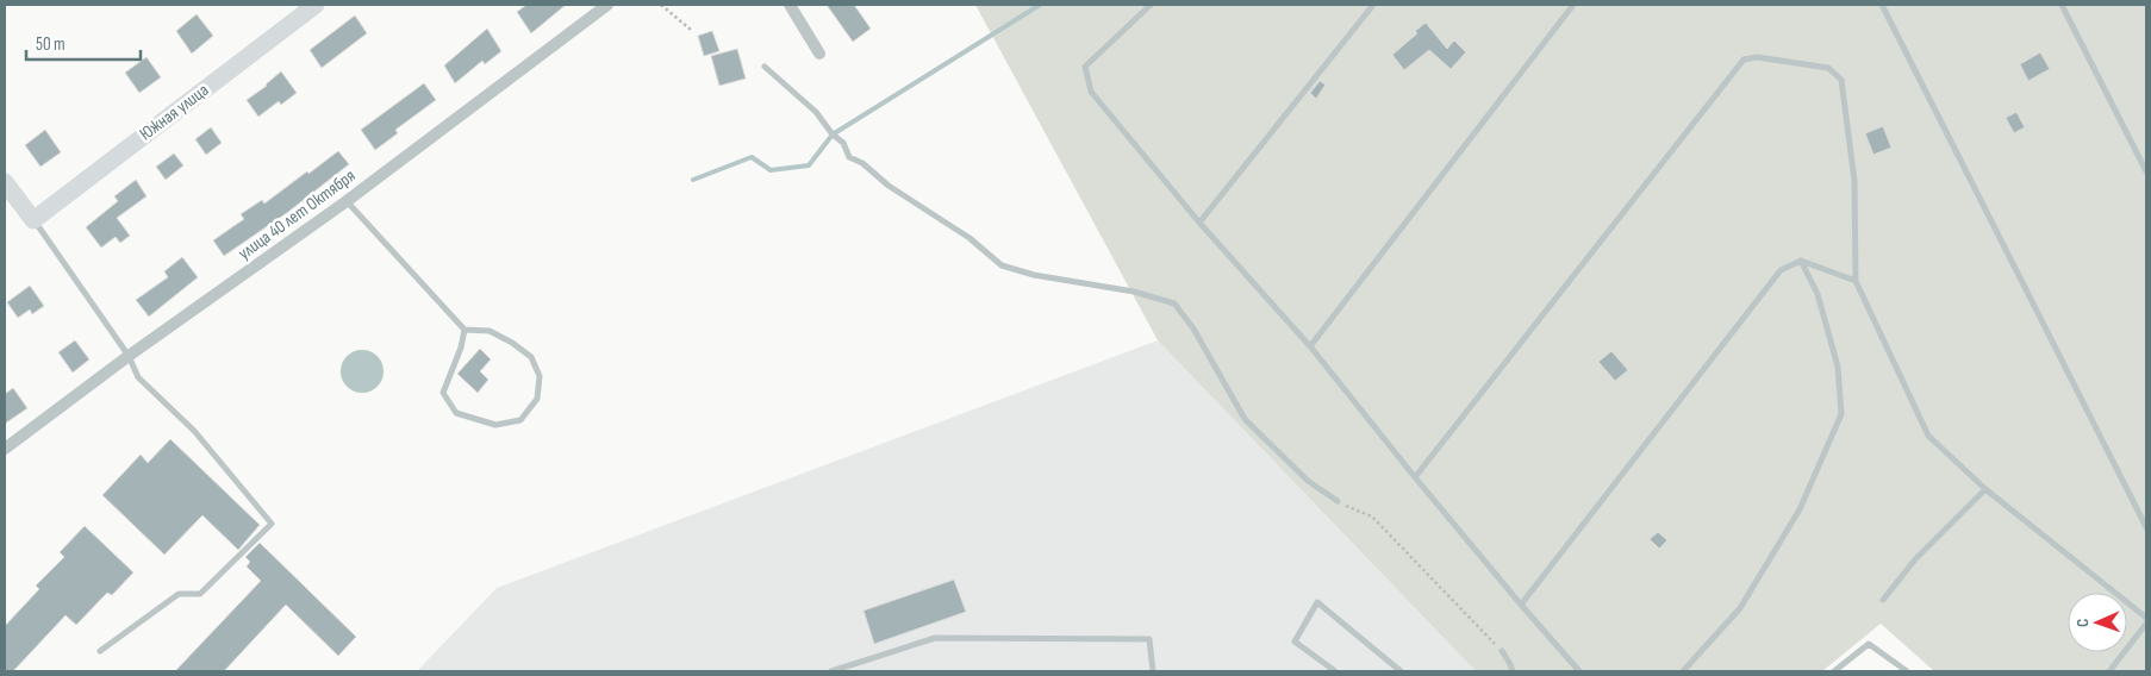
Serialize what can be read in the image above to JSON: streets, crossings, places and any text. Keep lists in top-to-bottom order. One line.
{"streets":{"street":["Южная улица","улица 40 лет Октября"]},"scale_bar":"50 m","north":"left"}
